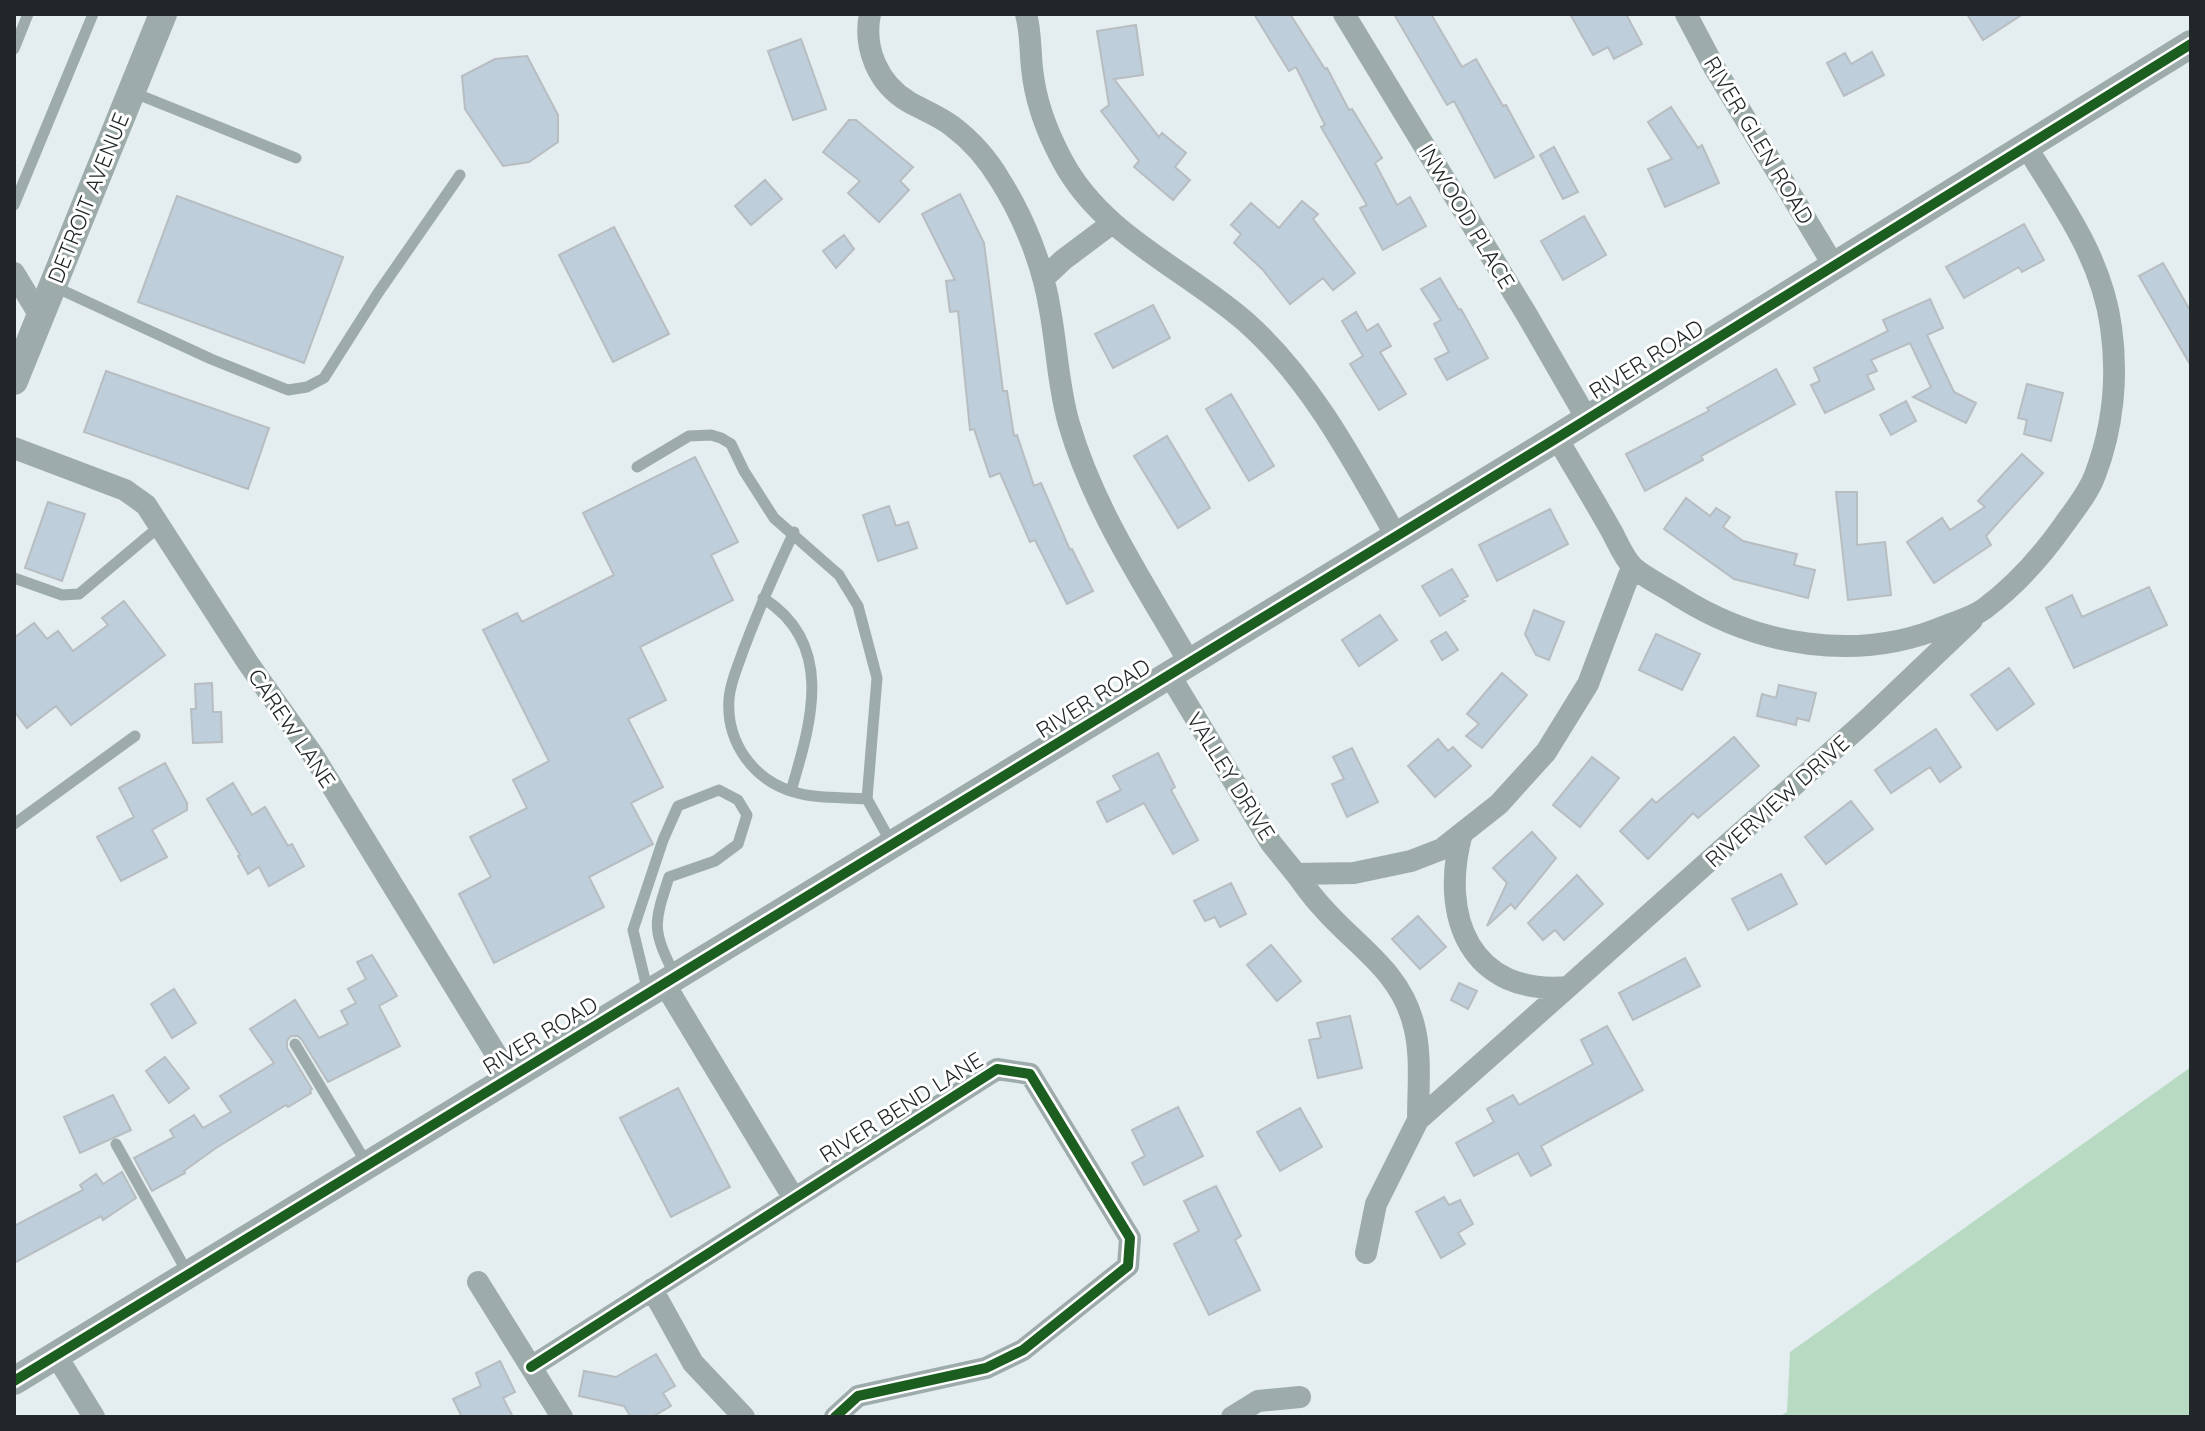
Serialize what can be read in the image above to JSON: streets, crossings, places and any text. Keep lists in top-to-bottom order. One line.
{"streets":{"street":["RIVER GLEN ROAD","DETROIT AVENUE","INWOOD PLACE","RIVER ROAD","CAREW LANE","VALLEY DRIVE","RIVERVIEW DRIVE","RIVER BEND LANE"]},"crossings":[["RIVER GLEN ROAD","RIVER ROAD"],["INWOOD PLACE","RIVER ROAD"],["RIVER ROAD","CAREW LANE"],["RIVER ROAD","VALLEY DRIVE"],["RIVER ROAD","RIVERVIEW DRIVE"],["VALLEY DRIVE","RIVERVIEW DRIVE"]]}
